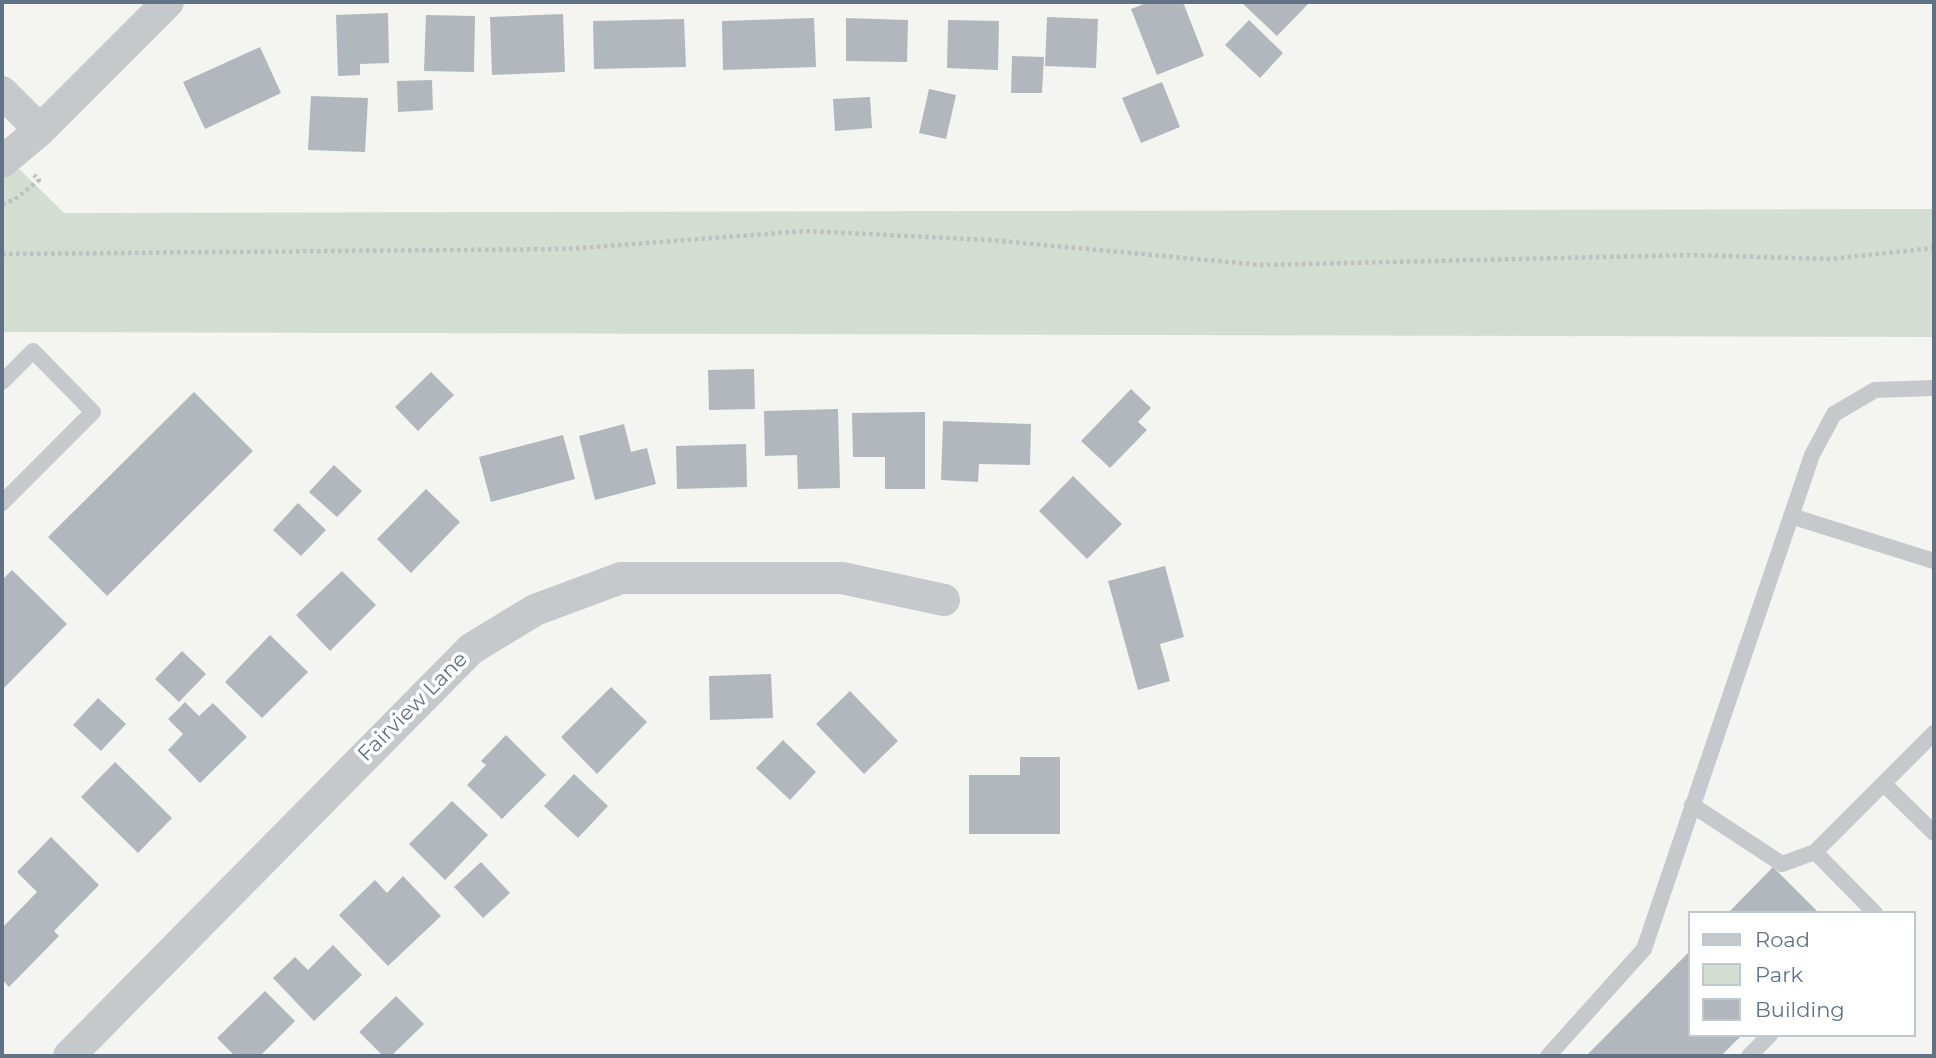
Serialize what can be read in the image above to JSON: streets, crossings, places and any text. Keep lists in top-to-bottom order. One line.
{"streets":{"street":["Fairview Lane"]},"legend":["Road","Park","Building"]}
